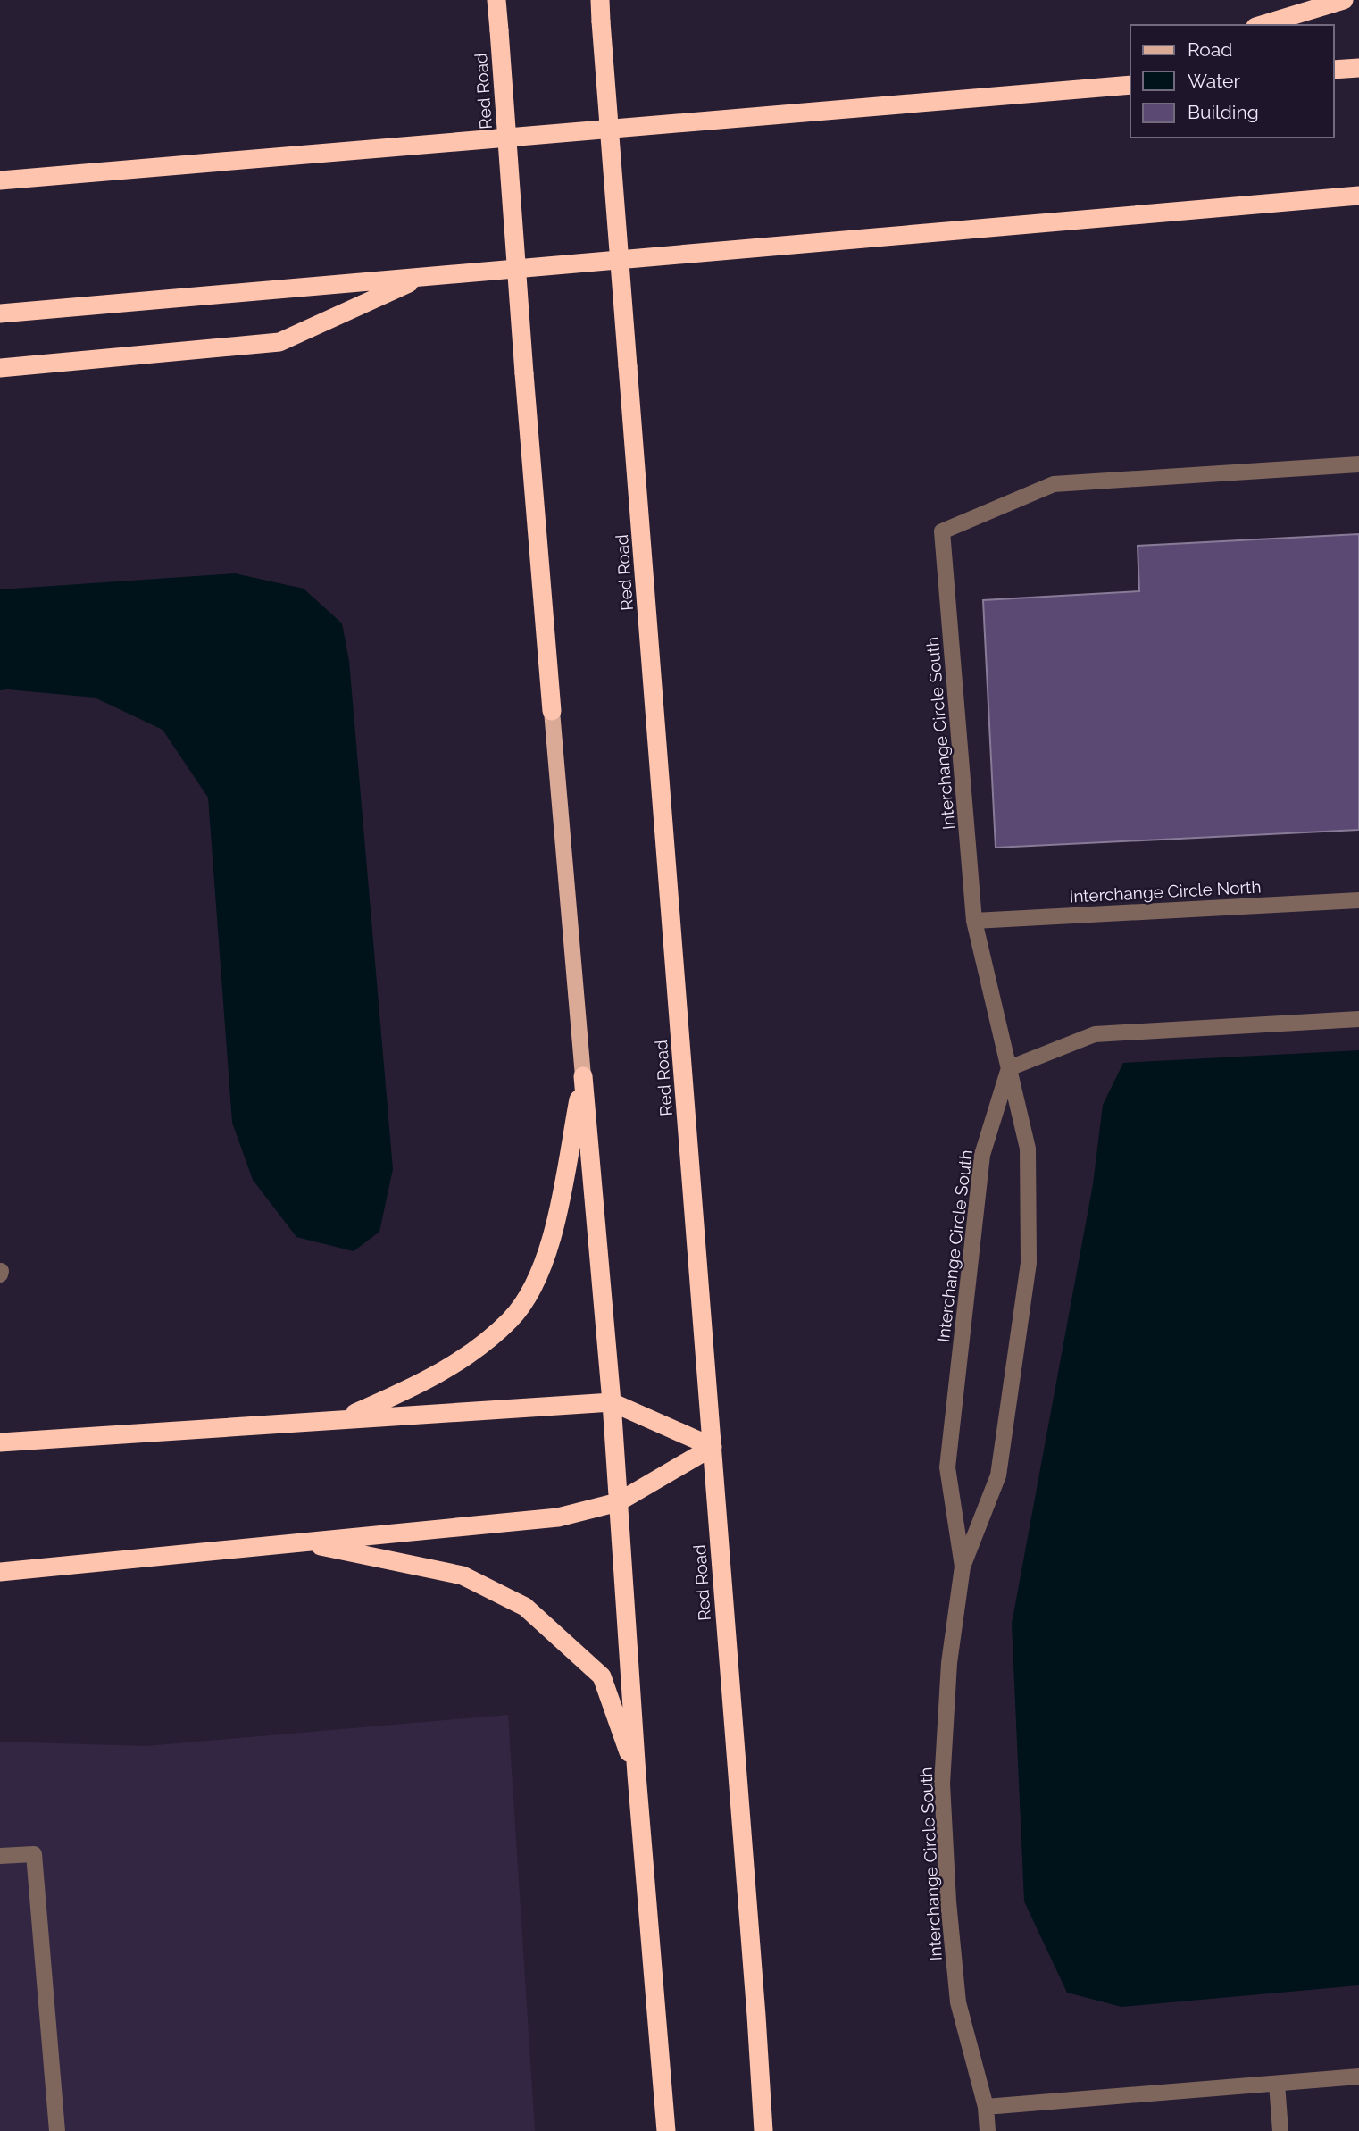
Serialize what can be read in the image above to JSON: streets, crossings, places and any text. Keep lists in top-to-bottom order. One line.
{"streets":{"highway":["Red Road"],"lane":["Interchange Circle South","Interchange Circle North"]},"crossings":[["Interchange Circle South","Interchange Circle North"]],"legend":["Road","Water","Building"]}
